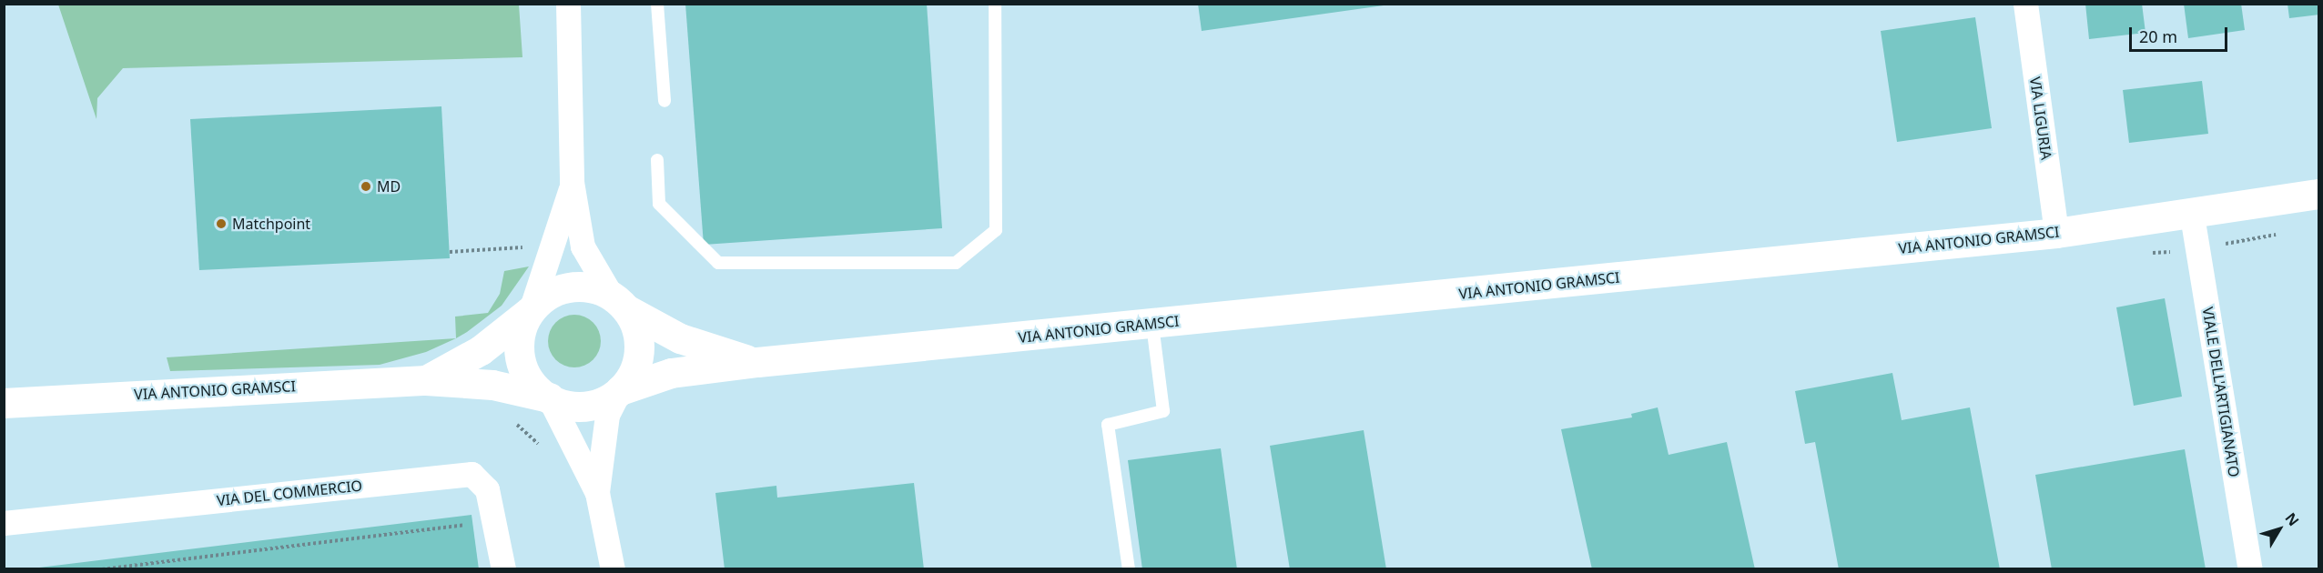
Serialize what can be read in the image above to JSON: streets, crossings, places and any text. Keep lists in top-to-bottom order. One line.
{"streets":{"street":["VIA LIGURIA","VIA ANTONIO GRAMSCI","VIALE DELL'ARTIGIANATO","VIA DEL COMMERCIO"]},"crossings":[["VIA LIGURIA","VIA ANTONIO GRAMSCI"],["VIA ANTONIO GRAMSCI","VIALE DELL'ARTIGIANATO"]],"places":["MD","Matchpoint"],"scale_bar":"20 m","north":"top right"}
